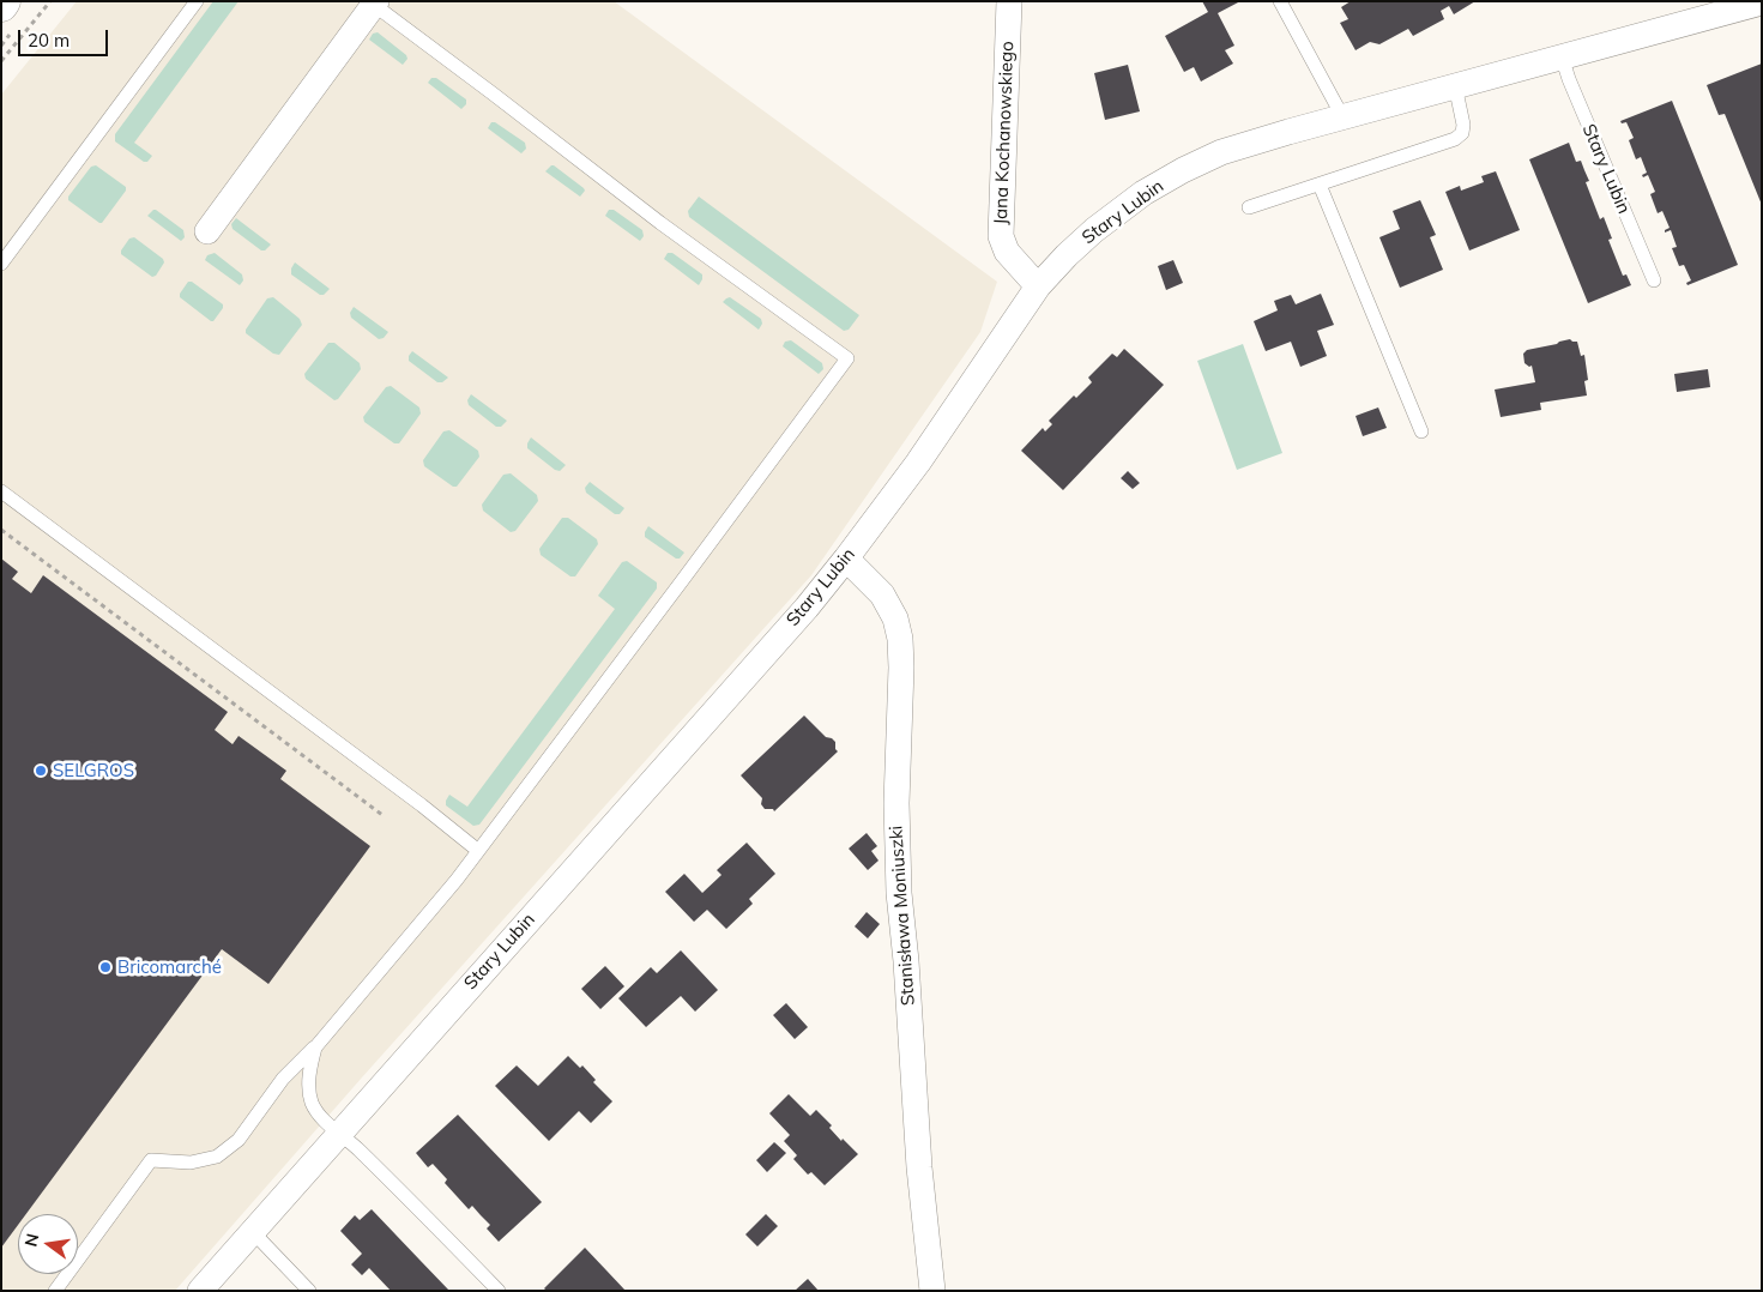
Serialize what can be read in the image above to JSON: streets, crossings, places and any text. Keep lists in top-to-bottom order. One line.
{"streets":{"street":["Jana Kochanowskiego","Stary Lubin","Stanisława Moniuszki"]},"crossings":[["Jana Kochanowskiego","Stary Lubin"],["Stary Lubin","Stanisława Moniuszki"]],"places":["SELGROS","Bricomarché"],"scale_bar":"20 m","north":"left"}
